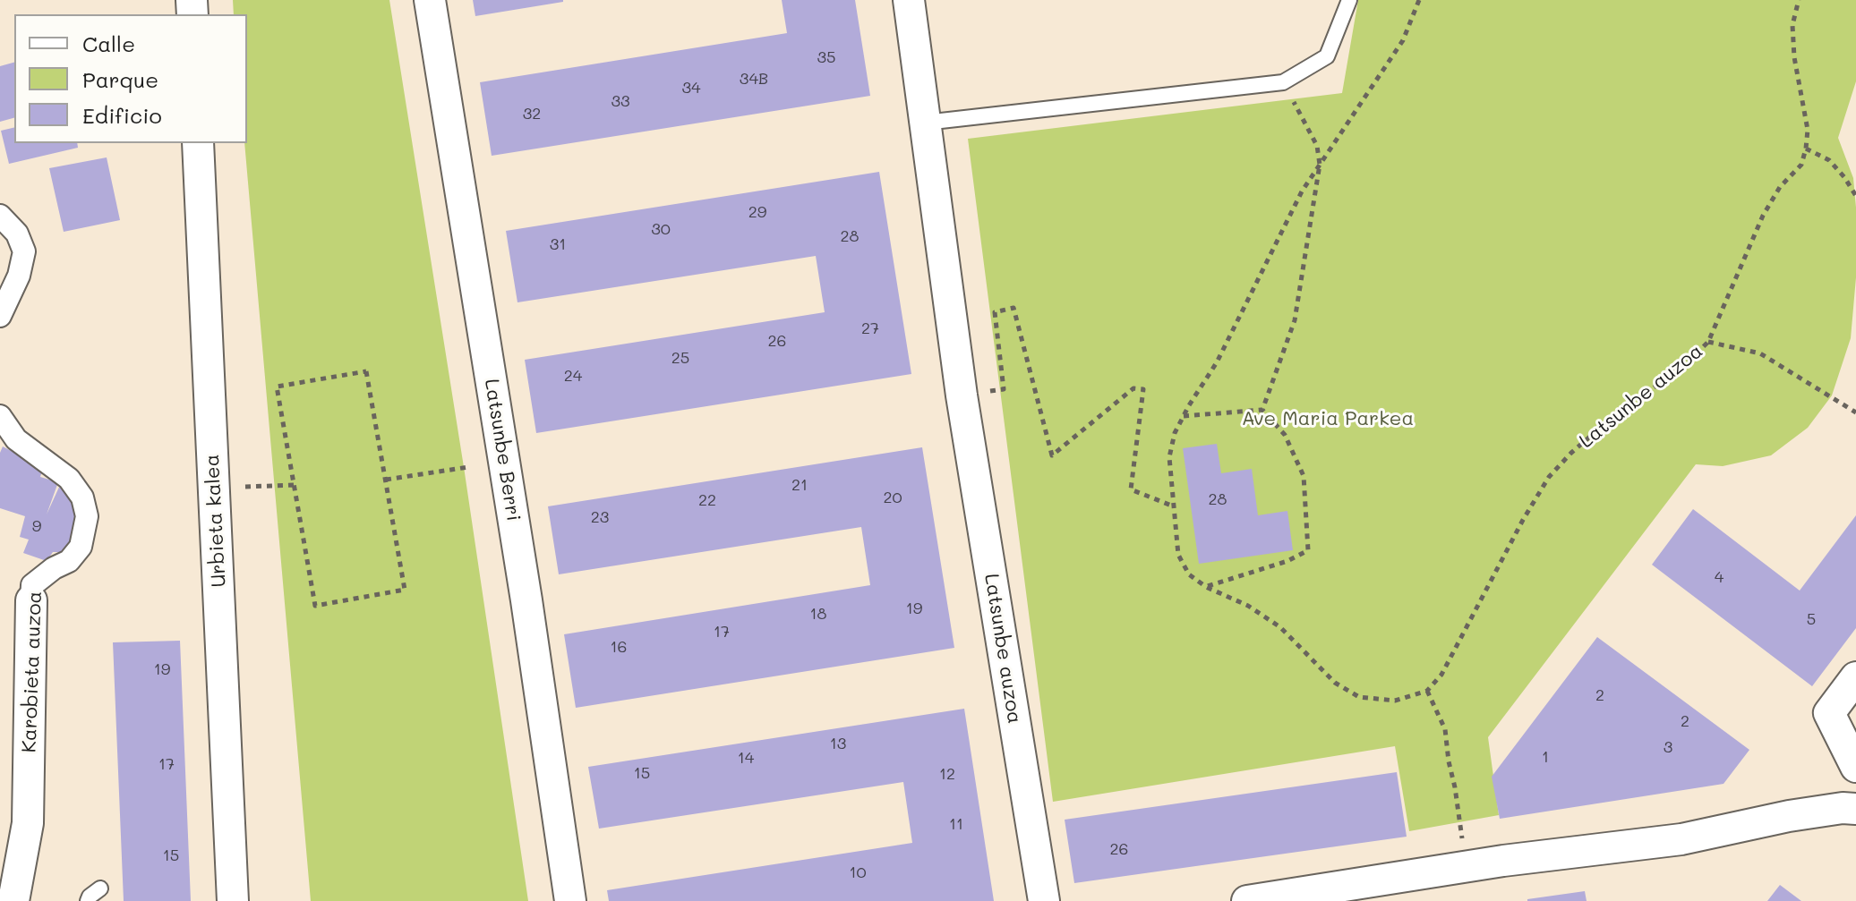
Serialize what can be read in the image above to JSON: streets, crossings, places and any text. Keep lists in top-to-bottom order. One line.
{"streets":{"street":["Latsunbe auzoa","Latsunbe Berri","Urbieta kalea","Karobieta auzoa"]},"parks":["Ave Maria Parkea"],"house_numbers":["35","34B","34","33","32","29","30","28","31","27","26","25","24","21","20","28","22","23","9","4","19","18","5","17","16","19","2","2","13","3","1","14","17","15","12","11","26","15","10"],"legend":["Calle","Parque","Edificio"]}
